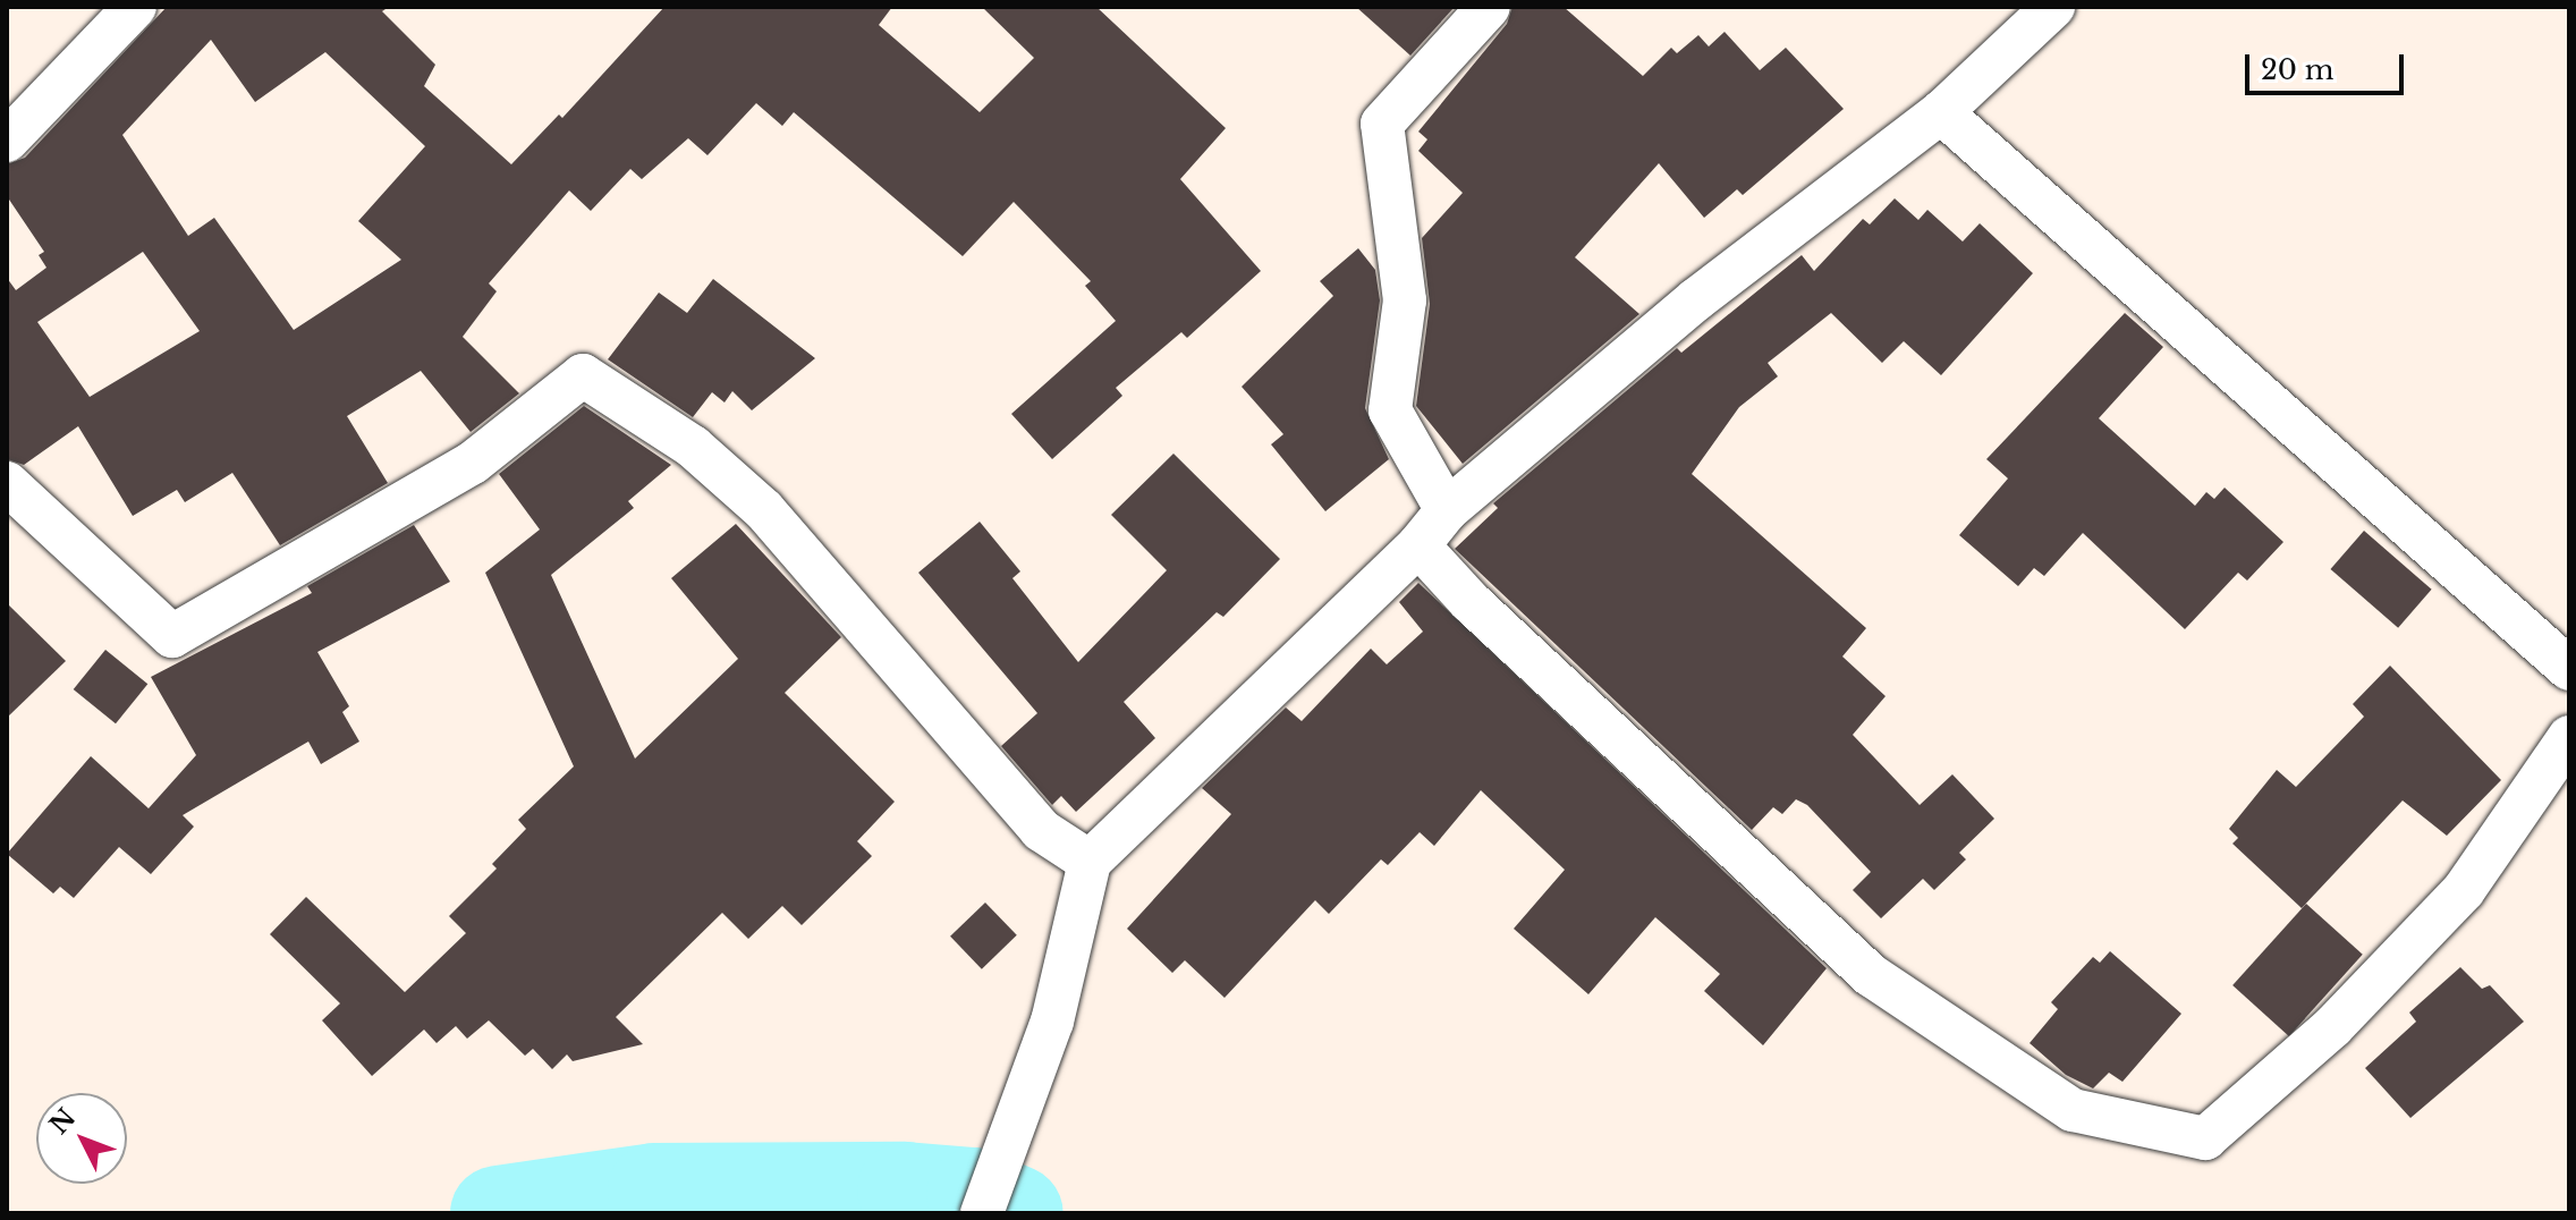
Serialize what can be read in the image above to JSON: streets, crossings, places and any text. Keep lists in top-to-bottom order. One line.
{"scale_bar":"20 m","north":"top left"}
